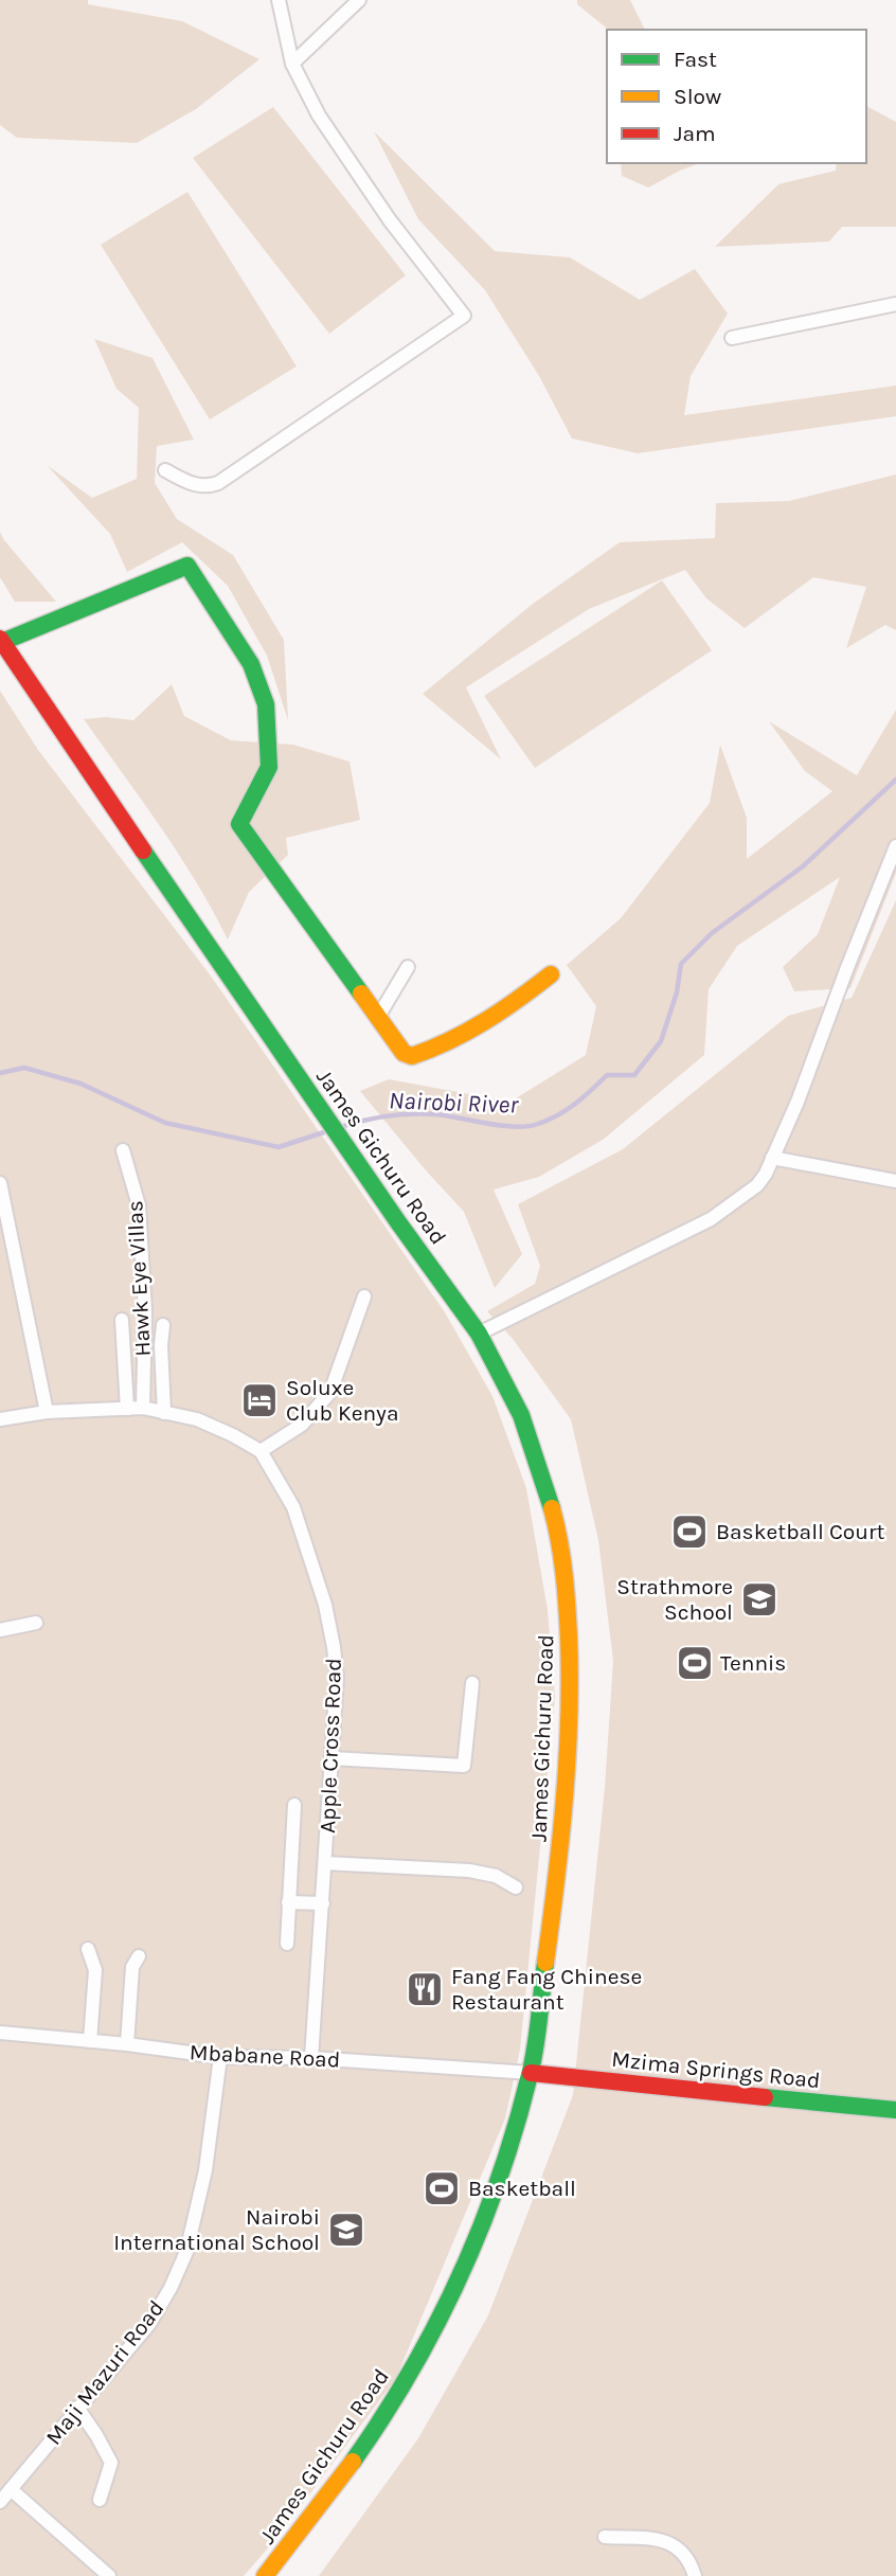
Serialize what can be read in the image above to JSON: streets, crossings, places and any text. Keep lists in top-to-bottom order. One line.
{"streets":{"main road":["James Gichuru Road","Mzima Springs Road"],"street":["Hawk Eye Villas","Apple Cross Road","Mbabane Road","Maji Mazuri Road"]},"crossings":[["James Gichuru Road","Mbabane Road"],["James Gichuru Road","Mzima Springs Road"],["Apple Cross Road","Mbabane Road"],["Mbabane Road","Mzima Springs Road"],["Mbabane Road","Maji Mazuri Road"]],"water":["Nairobi River"],"places":{"hotel":["Soluxe Club Kenya"],"sports":["Basketball Court","Tennis","Basketball"],"school or university":["Strathmore School","Nairobi International School"],"restaurant":["Fang Fang Chinese Restaurant"]},"legend":["Fast","Slow","Jam"]}
